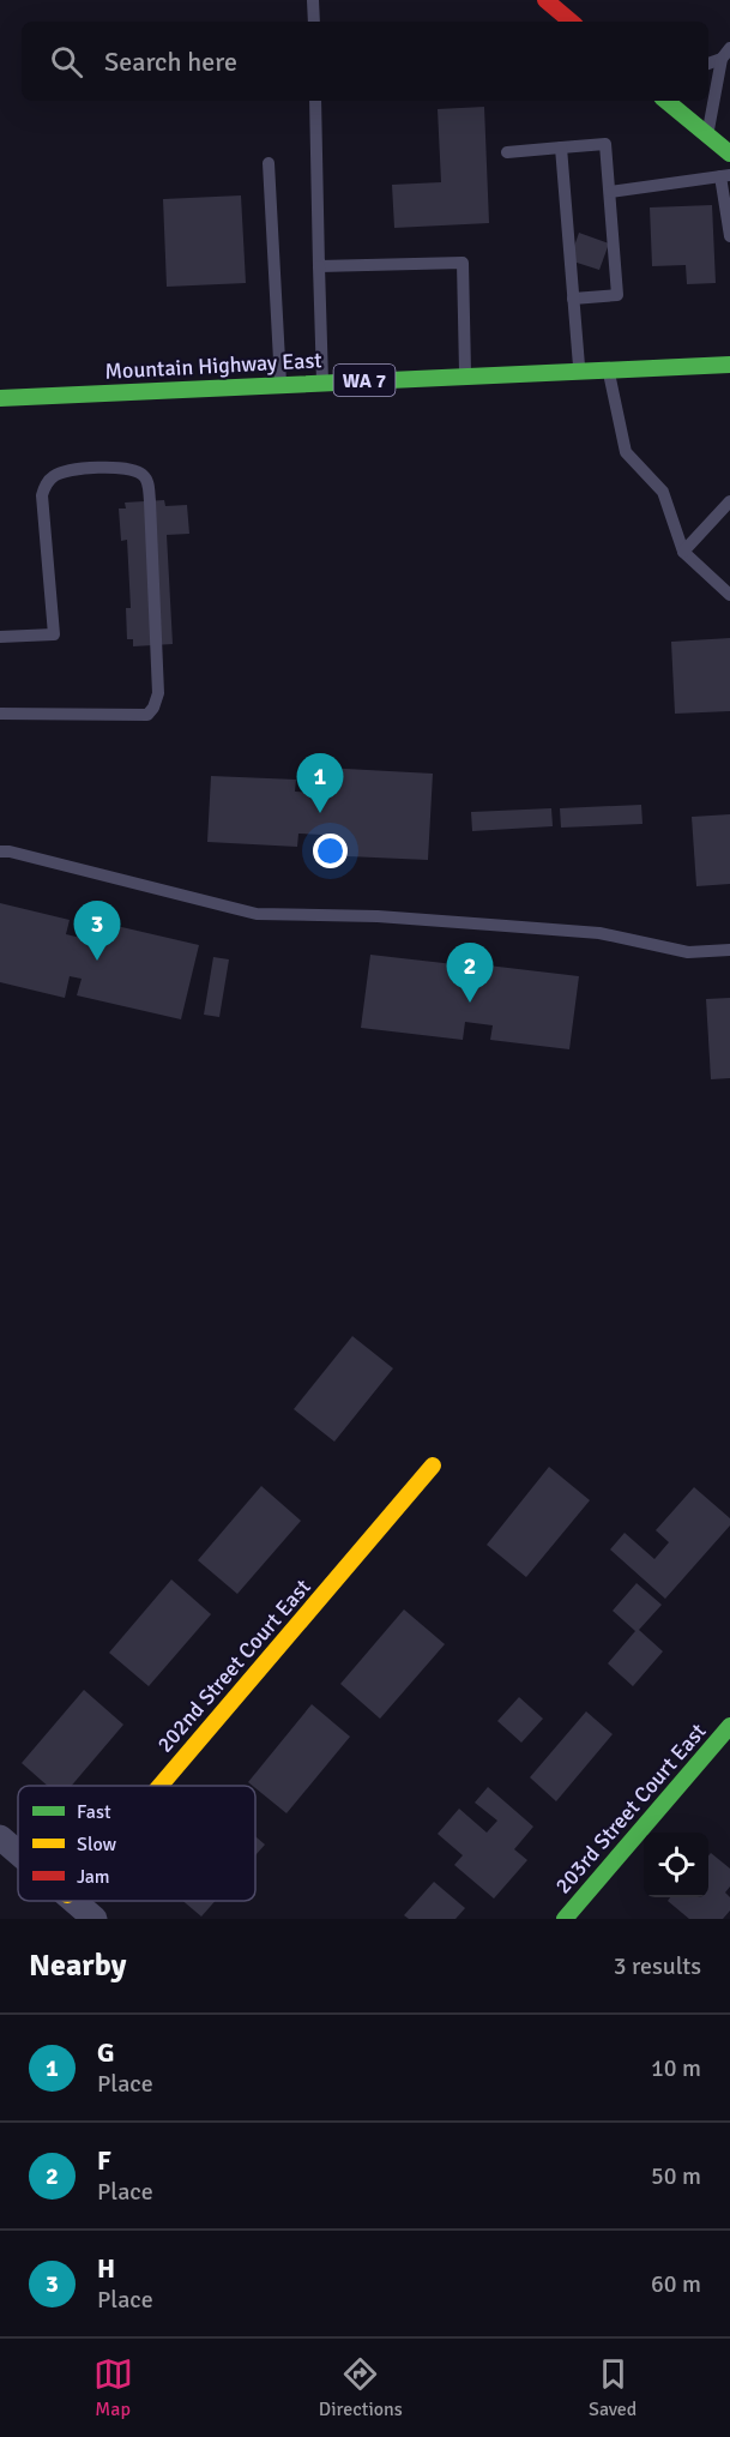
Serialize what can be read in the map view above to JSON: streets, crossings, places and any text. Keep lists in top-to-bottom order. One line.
{"streets":{"street":["Mountain Highway East","WA 7","202nd Street Court East","203rd Street Court East"]},"legend":["Fast","Slow","Jam"],"page":{"search":"Search here","pins":["1","3","2"],"heading":["Nearby","3 results"],"list":[{"mark":"1","name":"G","note":"Place","value":"10 m"},{"mark":"2","name":"F","note":"Place","value":"50 m"},{"mark":"3","name":"H","note":"Place","value":"60 m"}],"nav":["Map","Directions","Saved"]}}
